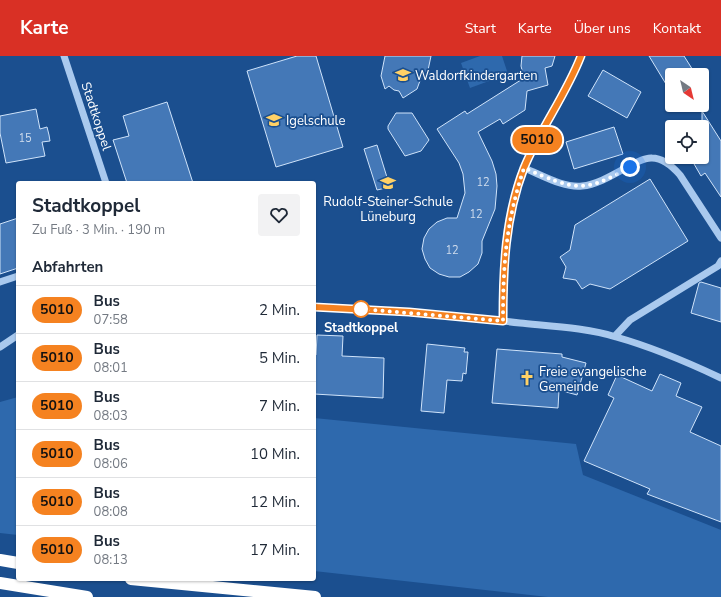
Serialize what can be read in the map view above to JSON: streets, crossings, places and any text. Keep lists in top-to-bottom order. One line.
{"streets":{"street":["Stadtkoppel"]},"places":{"school or university":["Waldorfkindergarten","Igelschule","Rudolf-Steiner-Schule Lüneburg"],"other":["Stadtkoppel"],"church":["Freie evangelische Gemeinde"]},"lines":["bus line 5010"],"house_numbers":["15","12","12","12"],"north":"bottom right","page":{"header":"Karte","nav":["Start","Karte","Über uns","Kontakt"],"on_map":"5010","heading":[["Stadtkoppel","Zu Fuß · 3 Min. · 190 m"],"Abfahrten"],"list":[{"mark":"5010","name":"Bus","note":"07:58","value":"2 Min."},{"mark":"5010","name":"Bus","note":"08:01","value":"5 Min."},{"mark":"5010","name":"Bus","note":"08:03","value":"7 Min."},{"mark":"5010","name":"Bus","note":"08:06","value":"10 Min."},{"mark":"5010","name":"Bus","note":"08:08","value":"12 Min."},{"mark":"5010","name":"Bus","note":"08:13","value":"17 Min."}]}}
